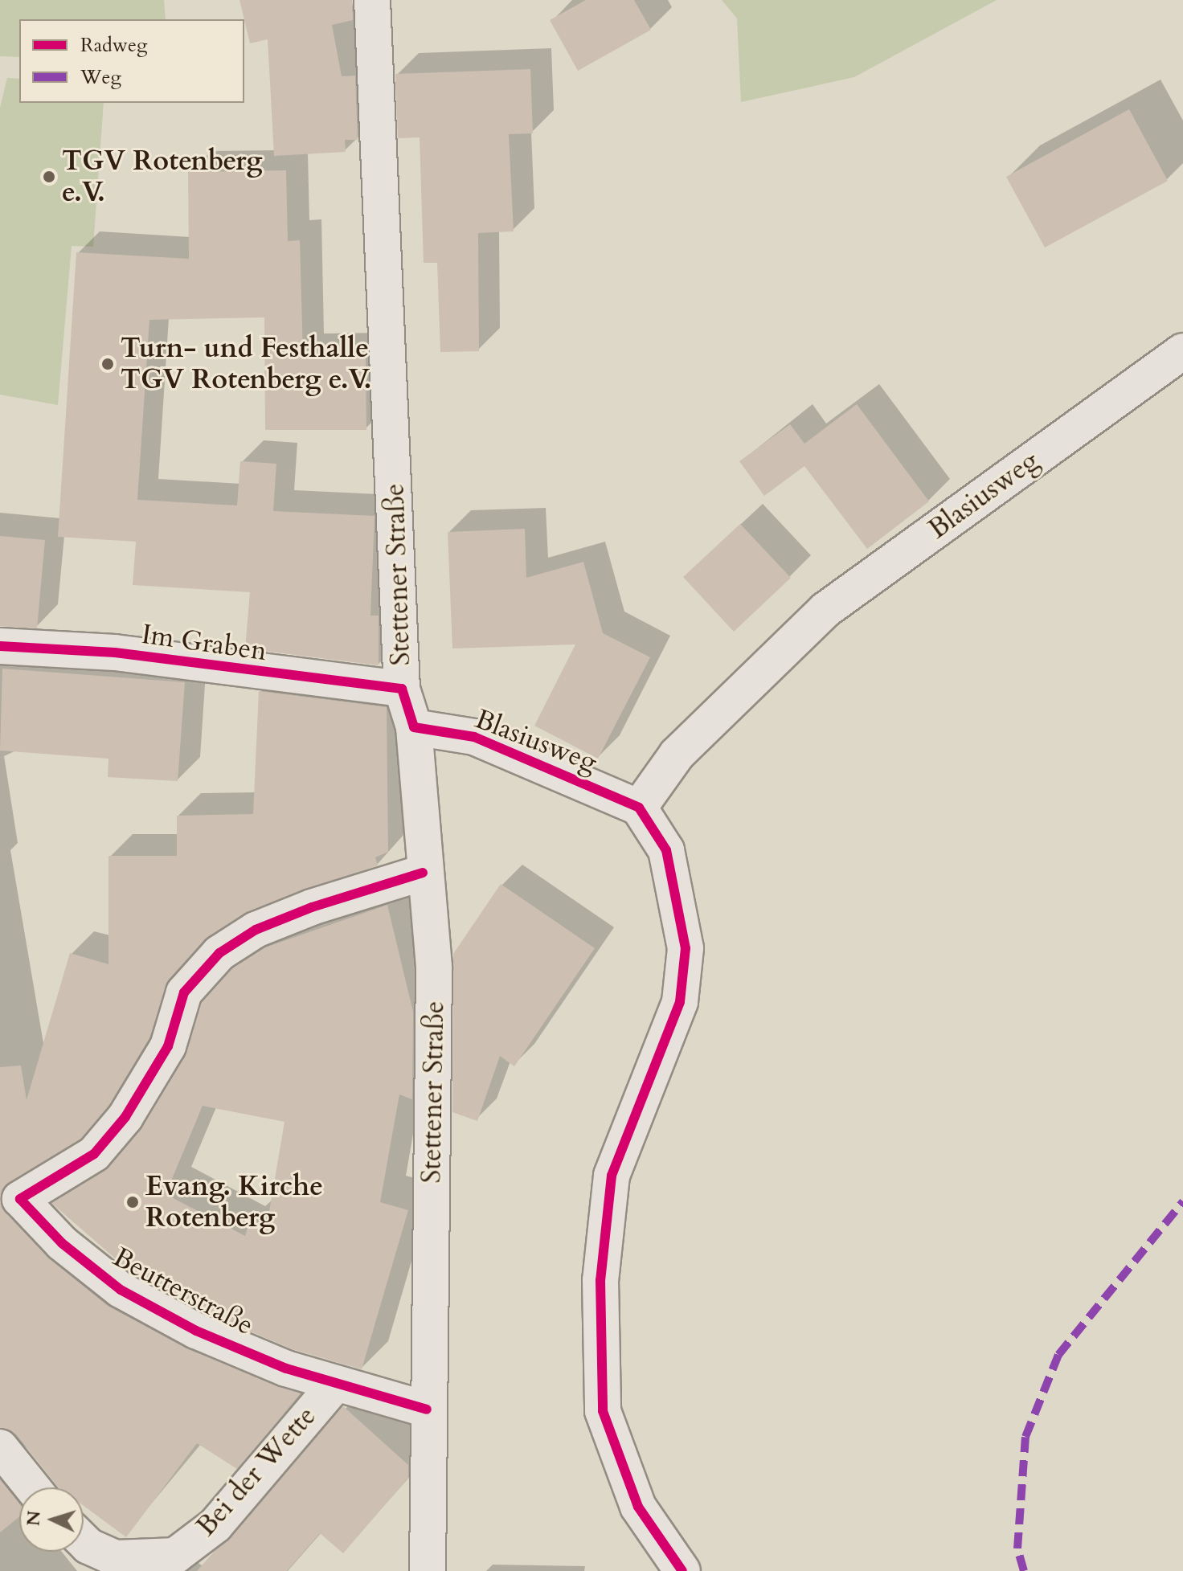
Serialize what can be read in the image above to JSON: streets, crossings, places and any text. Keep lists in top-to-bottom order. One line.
{"streets":{"street":["Blasiusweg","Stettener Straße","Im Graben","Beutterstraße","Bei der Wette"]},"crossings":[["Blasiusweg","Stettener Straße"],["Stettener Straße","Im Graben"],["Stettener Straße","Beutterstraße"],["Beutterstraße","Bei der Wette"]],"places":["TGV Rotenberg e.V.","Turn- und Festhalle TGV Rotenberg e.V.","Evang. Kirche Rotenberg"],"legend":["Radweg","Weg"],"north":"left"}
